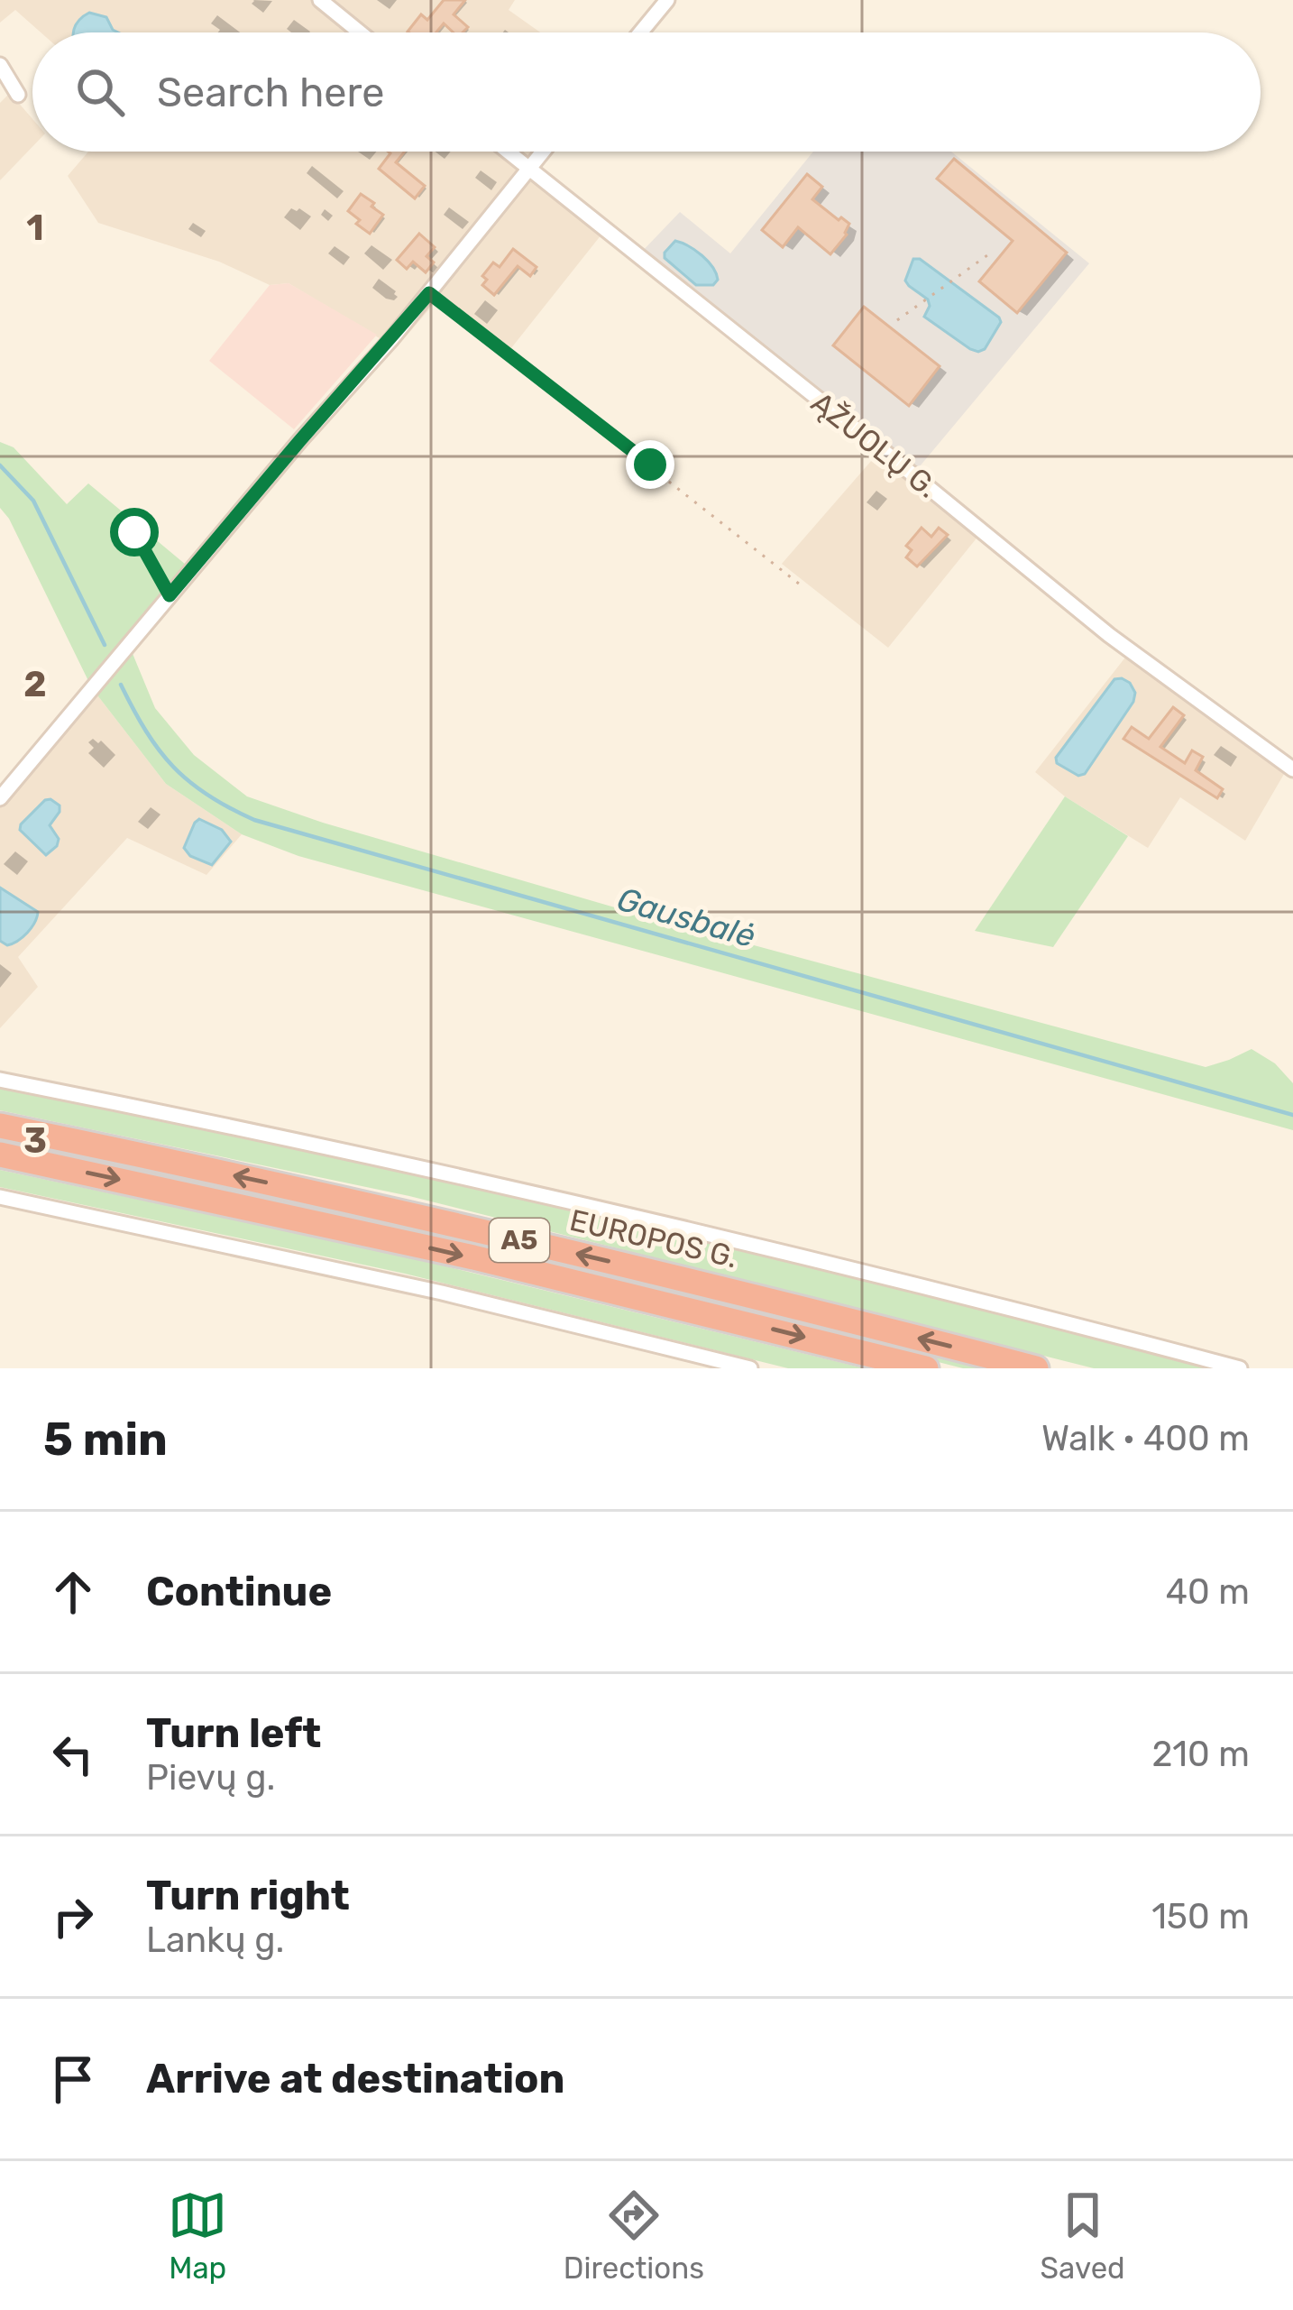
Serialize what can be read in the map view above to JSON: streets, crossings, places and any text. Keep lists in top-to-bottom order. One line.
{"streets":{"highway":["EUROPOS G.","A5"],"street":["ĄŽUOLŲ G."]},"water":["Gausbalė"],"page":{"search":"Search here","heading":["5 min","Walk · 400 m"],"list":[["Continue","40 m"],["Turn left","Pievų g.","210 m"],["Turn right","Lankų g.","150 m"],"Arrive at destination"],"nav":["Map","Directions","Saved"]},"grid":{"rows":["1","2","3"]}}
